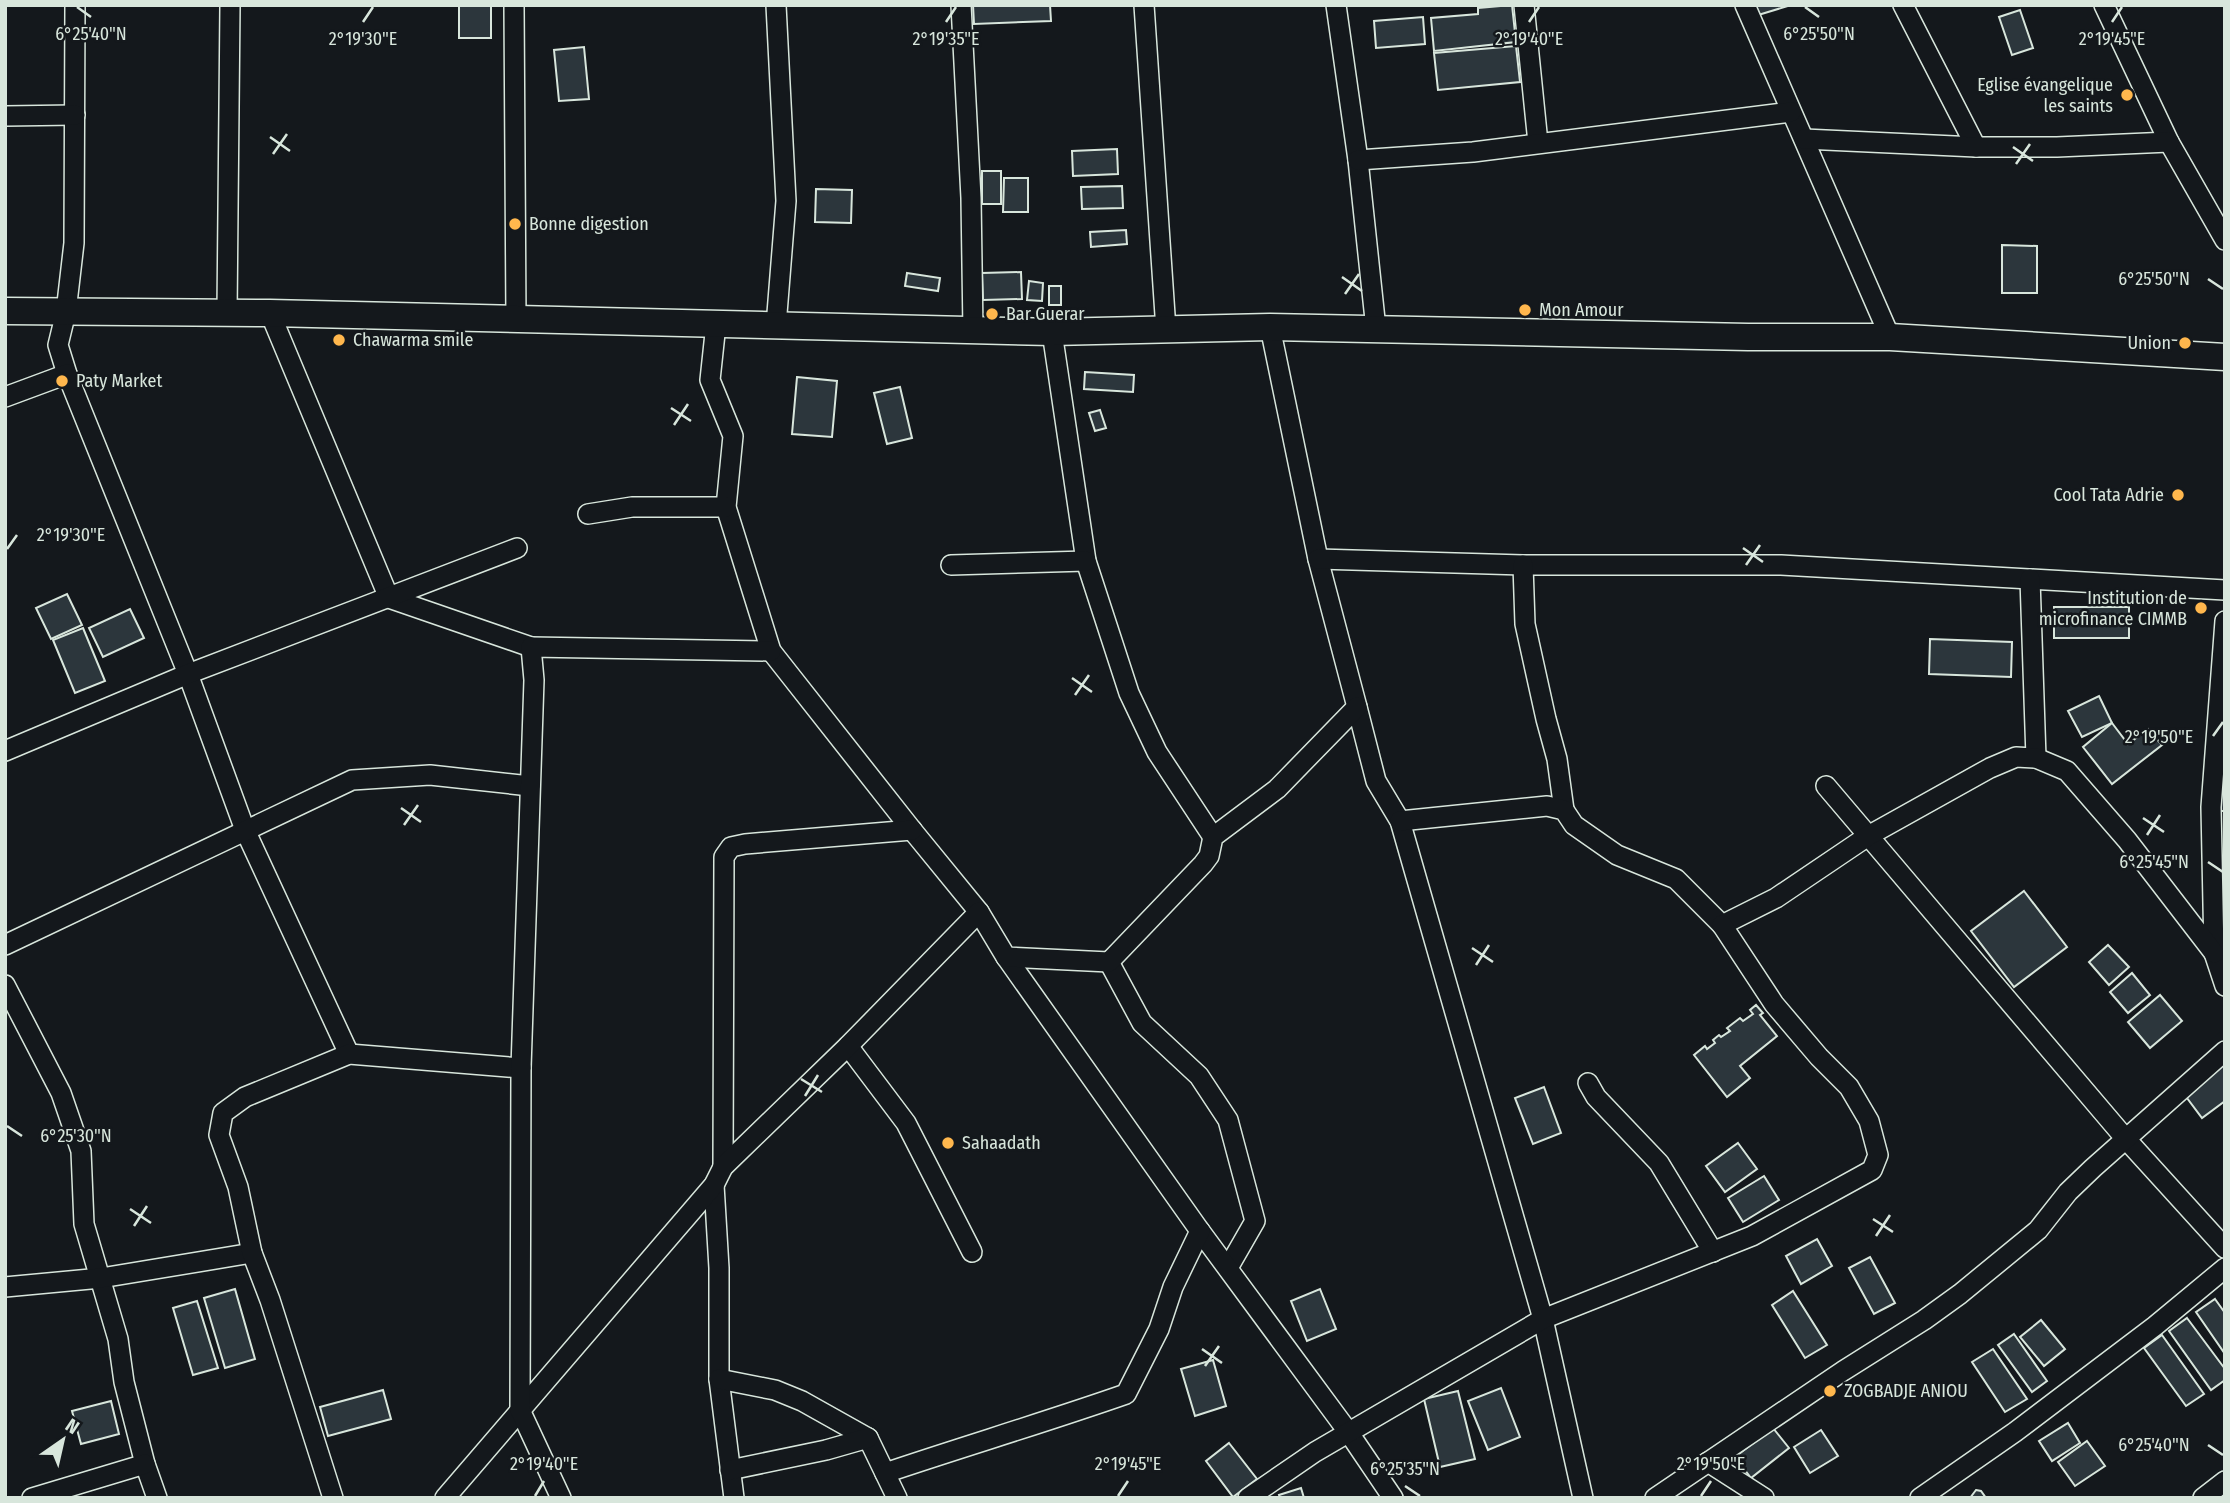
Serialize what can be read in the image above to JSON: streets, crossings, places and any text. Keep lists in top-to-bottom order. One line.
{"places":["Eglise évangelique les saints","Bonne digestion","Mon Amour","Bar Guerar","Chawarma smile","Union","Paty Market","Cool Tata Adrie","Institution de microfinance CIMMB","Sahaadath","ZOGBADJE ANIOU"],"north":"top right","coordinates":["6°25'40\"N","6°25'50\"N","2°19'30\"E","2°19'35\"E","2°19'40\"E","2°19'45\"E","2°19'50\"E","6°25'45\"N","6°25'30\"N","6°25'35\"N"]}
